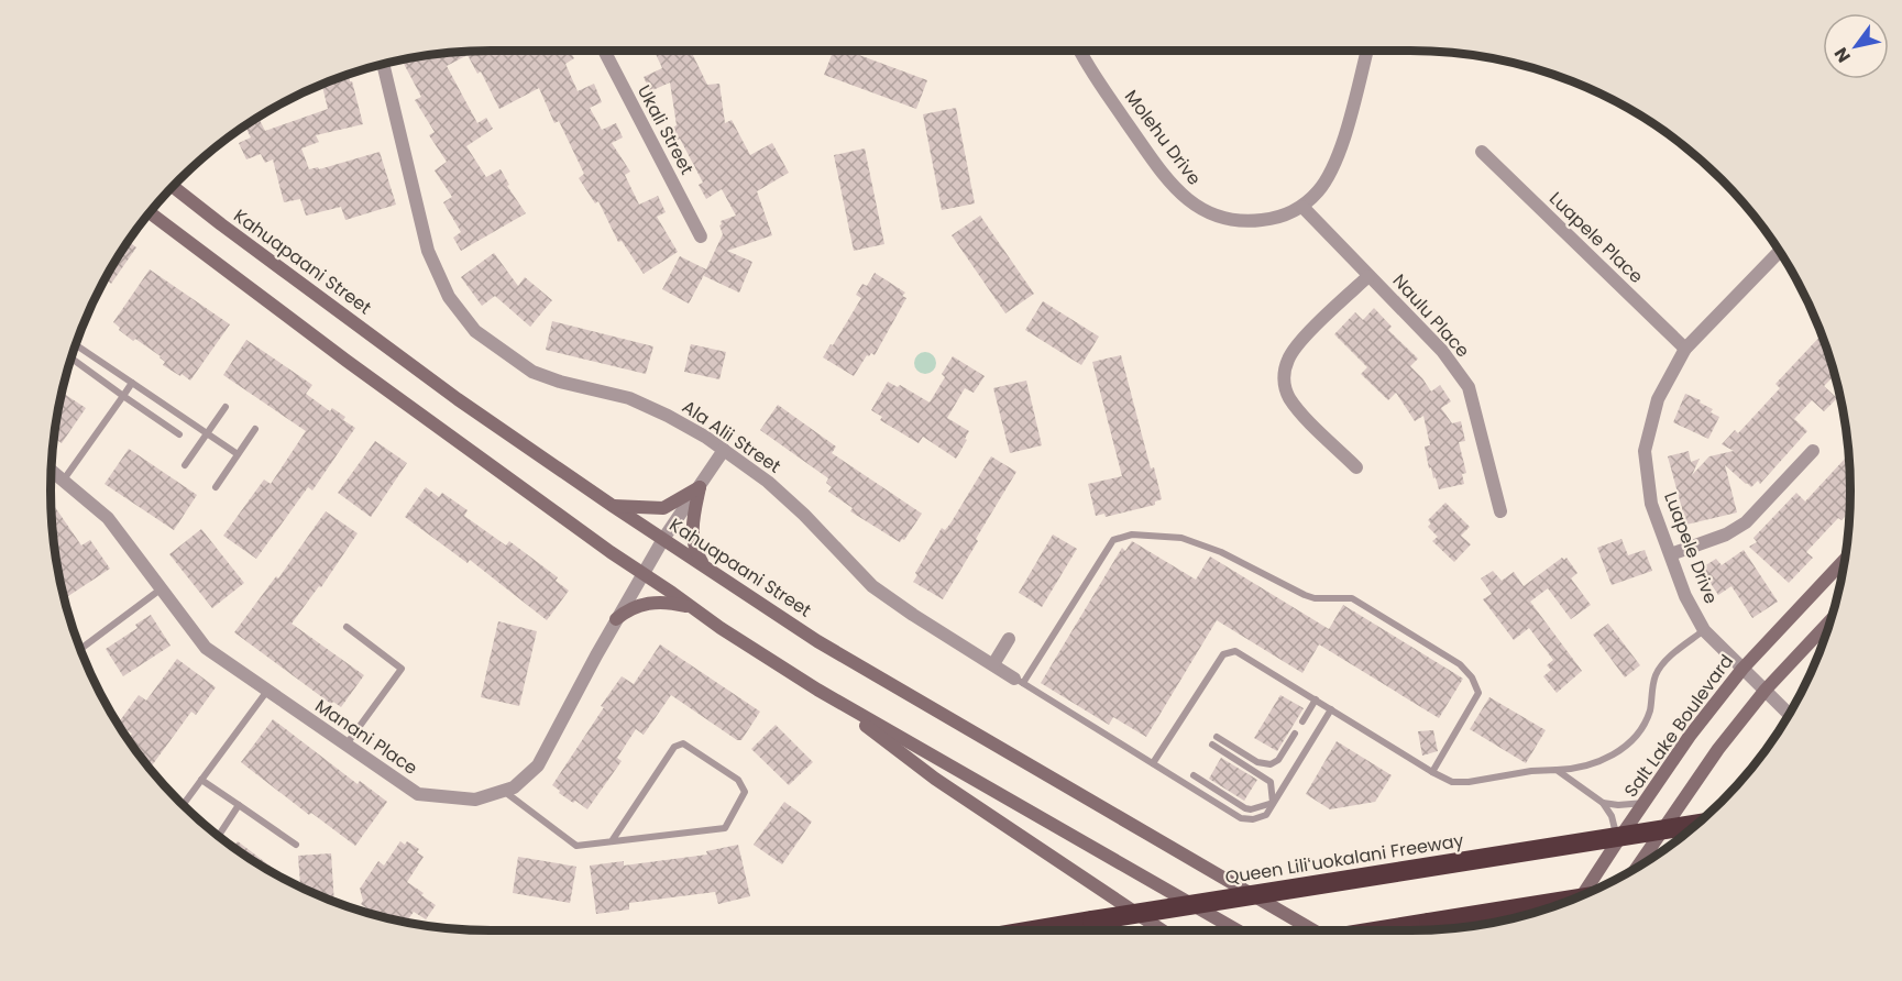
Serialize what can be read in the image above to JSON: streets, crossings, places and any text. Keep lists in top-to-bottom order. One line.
{"streets":{"highway":["Queen Liliʻuokalani Freeway"],"main road":["Kahuapaani Street","Salt Lake Boulevard"],"street":["Ukali Street","Molehu Drive","Luapele Place","Naulu Place","Ala Alii Street","Luapele Drive","Manani Place"]},"crossings":[["Molehu Drive","Naulu Place"],["Luapele Place","Luapele Drive"],["Kahuapaani Street","Manani Place"],["Ala Alii Street","Manani Place"],["Luapele Drive","Salt Lake Boulevard"]],"north":"bottom left"}
